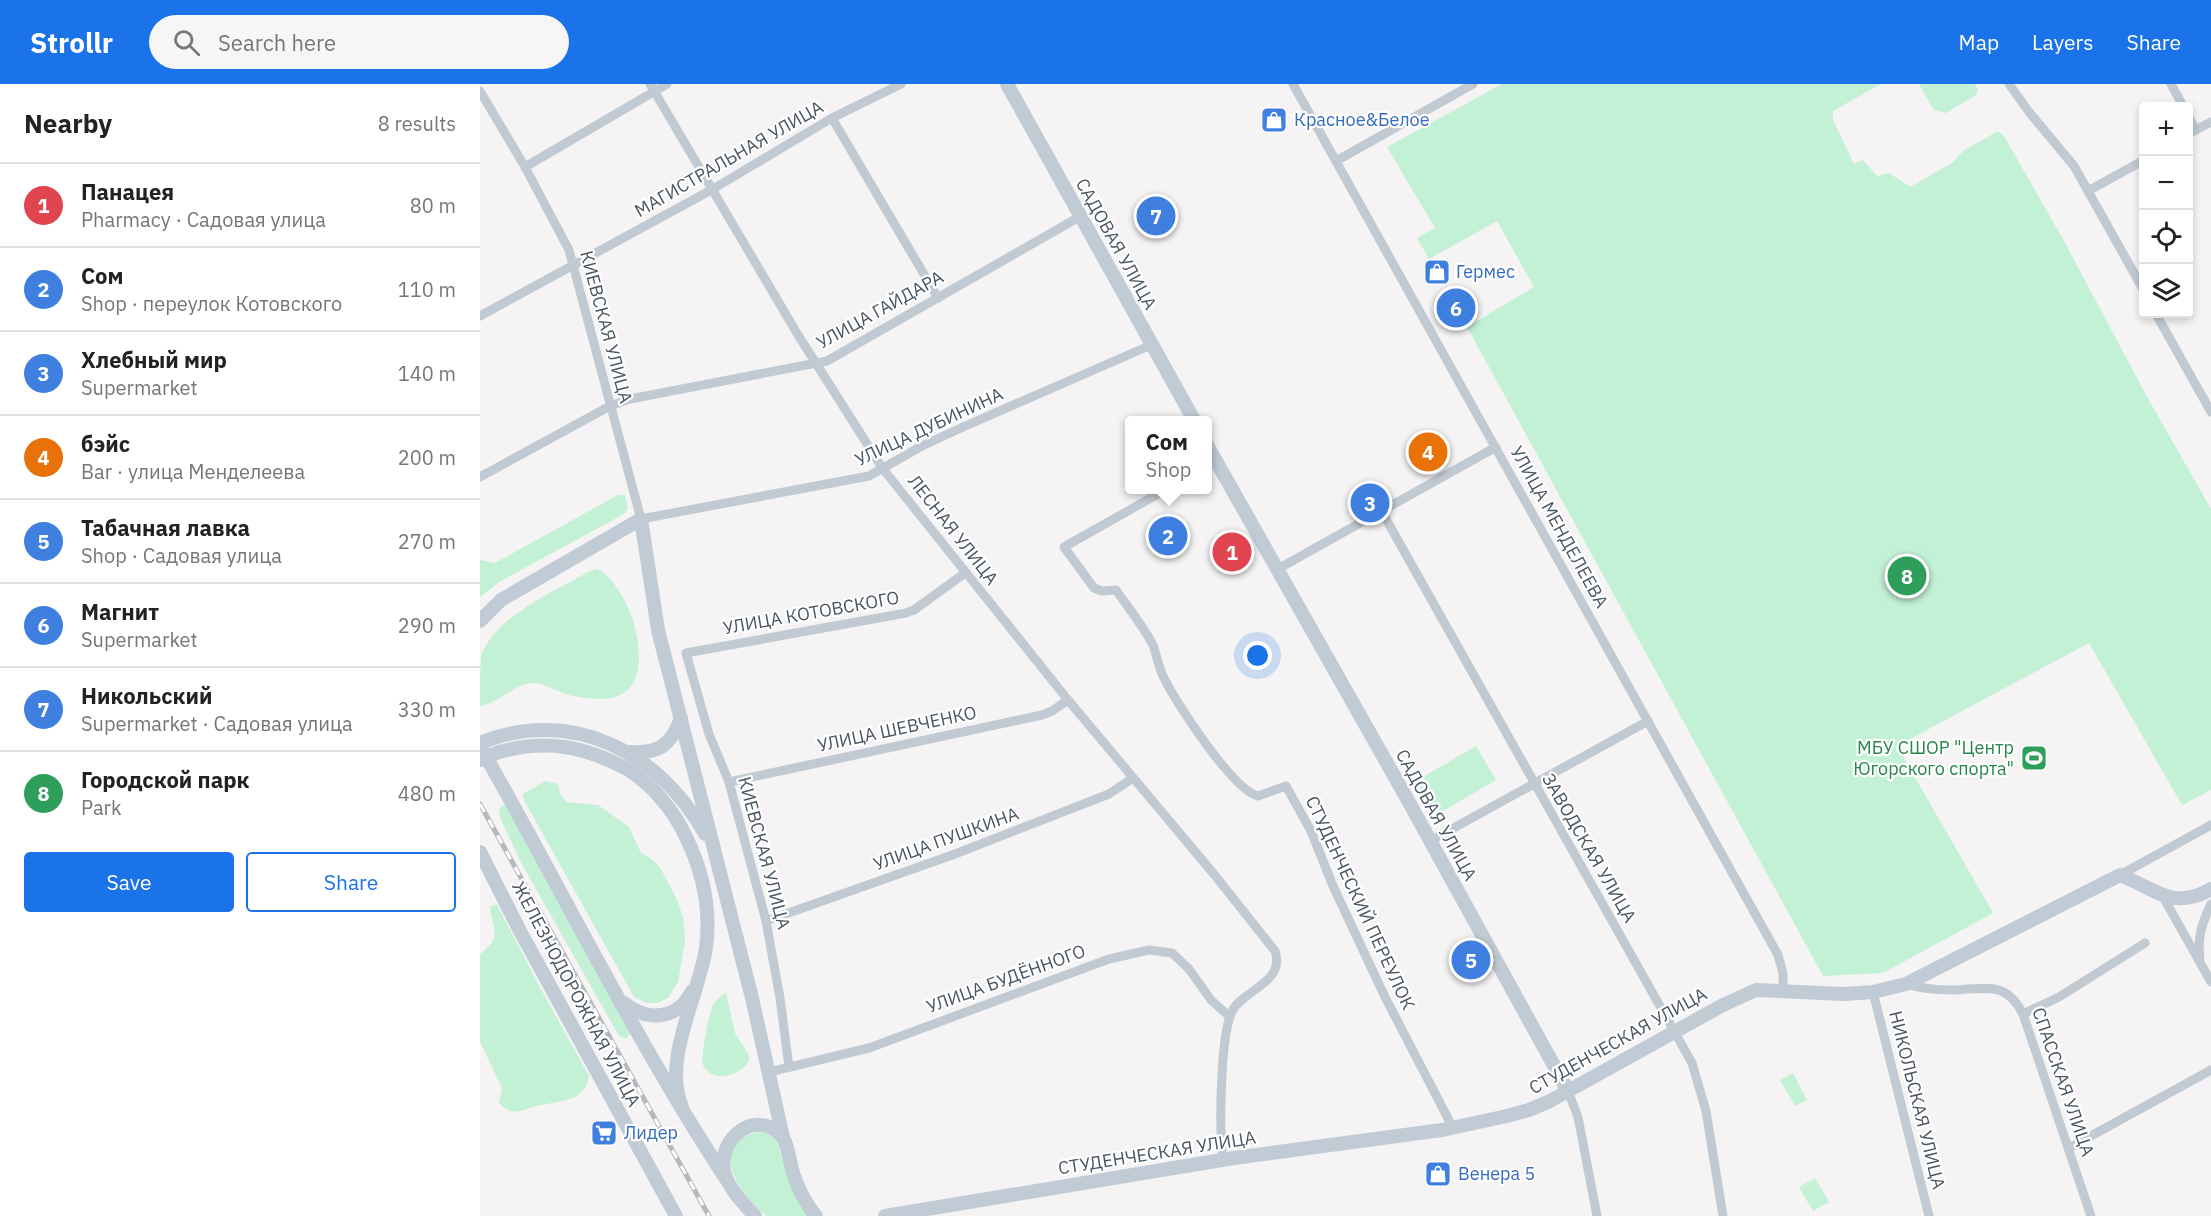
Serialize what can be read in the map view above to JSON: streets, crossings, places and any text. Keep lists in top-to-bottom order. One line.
{"streets":{"street":["МАГИСТРАЛЬНАЯ УЛИЦА","САДОВАЯ УЛИЦА","УЛИЦА ГАЙДАРА","КИЕВСКАЯ УЛИЦА","УЛИЦА ДУБИНИНА","УЛИЦА МЕНДЕЛЕЕВА","ЛЕСНАЯ УЛИЦА","УЛИЦА КОТОВСКОГО","УЛИЦА ШЕВЧЕНКО","УЛИЦА ПУШКИНА","ЗАВОДСКАЯ УЛИЦА","СТУДЕНЧЕСКИЙ ПЕРЕУЛОК","УЛИЦА БУДЁННОГО","ЖЕЛЕЗНОДОРОЖНАЯ УЛИЦА","СТУДЕНЧЕСКАЯ УЛИЦА","СПАССКАЯ УЛИЦА","НИКОЛЬСКАЯ УЛИЦА"]},"crossings":[["МАГИСТРАЛЬНАЯ УЛИЦА","КИЕВСКАЯ УЛИЦА"],["МАГИСТРАЛЬНАЯ УЛИЦА","ЛЕСНАЯ УЛИЦА"],["САДОВАЯ УЛИЦА","УЛИЦА ГАЙДАРА"],["САДОВАЯ УЛИЦА","УЛИЦА ДУБИНИНА"],["САДОВАЯ УЛИЦА","СТУДЕНЧЕСКАЯ УЛИЦА"],["УЛИЦА ГАЙДАРА","КИЕВСКАЯ УЛИЦА"],["УЛИЦА ГАЙДАРА","ЛЕСНАЯ УЛИЦА"],["КИЕВСКАЯ УЛИЦА","УЛИЦА ДУБИНИНА"],["КИЕВСКАЯ УЛИЦА","УЛИЦА КОТОВСКОГО"],["КИЕВСКАЯ УЛИЦА","УЛИЦА ШЕВЧЕНКО"],["КИЕВСКАЯ УЛИЦА","УЛИЦА ПУШКИНА"],["КИЕВСКАЯ УЛИЦА","УЛИЦА БУДЁННОГО"],["УЛИЦА ДУБИНИНА","ЛЕСНАЯ УЛИЦА"],["УЛИЦА МЕНДЕЛЕЕВА","СТУДЕНЧЕСКАЯ УЛИЦА"],["ЛЕСНАЯ УЛИЦА","УЛИЦА КОТОВСКОГО"],["ЛЕСНАЯ УЛИЦА","УЛИЦА ШЕВЧЕНКО"],["ЛЕСНАЯ УЛИЦА","УЛИЦА ПУШКИНА"],["ЛЕСНАЯ УЛИЦА","УЛИЦА БУДЁННОГО"],["ЗАВОДСКАЯ УЛИЦА","СТУДЕНЧЕСКАЯ УЛИЦА"],["СТУДЕНЧЕСКИЙ ПЕРЕУЛОК","СТУДЕНЧЕСКАЯ УЛИЦА"],["СТУДЕНЧЕСКАЯ УЛИЦА","СПАССКАЯ УЛИЦА"],["СТУДЕНЧЕСКАЯ УЛИЦА","НИКОЛЬСКАЯ УЛИЦА"]],"places":{"shop":["Красное&Белое","Гермес","Венера 5"],"sports":["МБУ СШОР \"Центр Югорского спорта\""],"supermarket":["Лидер"]},"page":{"header":"Strollr","search":"Search here","nav":["Map","Layers","Share"],"heading":["Nearby","8 results"],"map_buttons":["+","−"],"list":[{"mark":"1","name":"Панацея","note":"Pharmacy · Садовая улица","value":"80 m"},{"mark":"2","name":"Сом","note":"Shop · переулок Котовского","value":"110 m"},{"mark":"3","name":"Хлебный мир","note":"Supermarket","value":"140 m"},{"mark":"4","name":"бэйс","note":"Bar · улица Менделеева","value":"200 m"},{"mark":"5","name":"Табачная лавка","note":"Shop · Садовая улица","value":"270 m"},{"mark":"6","name":"Магнит","note":"Supermarket","value":"290 m"},{"mark":"7","name":"Никольский","note":"Supermarket · Садовая улица","value":"330 m"},{"mark":"8","name":"Городской парк","note":"Park","value":"480 m"}],"pins":["7","6","4","3","2","1","8","5"],"popup":["Сом","Shop"],"buttons":["Save","Share"]}}
